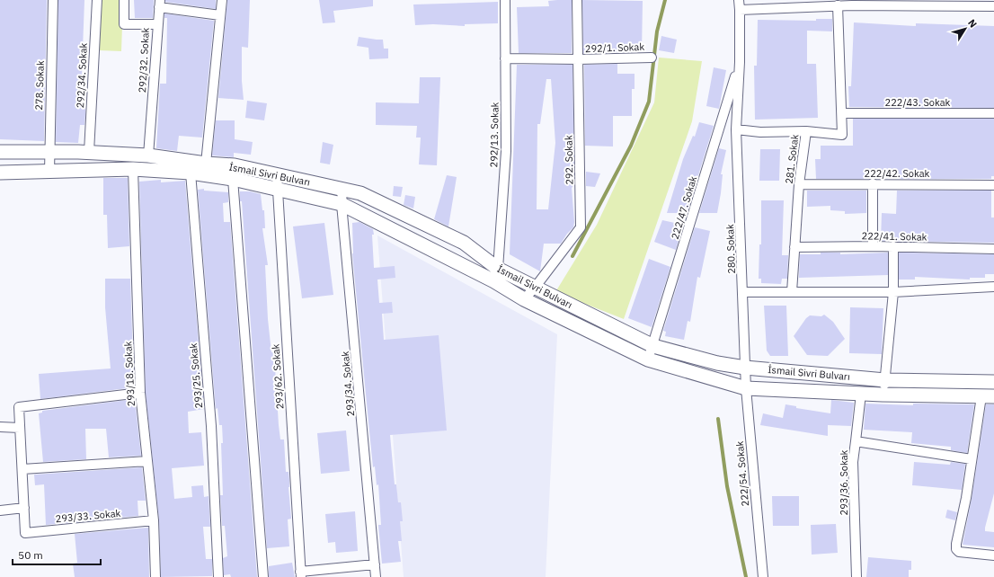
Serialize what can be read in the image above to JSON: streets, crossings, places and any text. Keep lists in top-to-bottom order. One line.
{"streets":{"main road":["İsmail Sivri Bulvarı"],"street":["292/1. Sokak","292/32. Sokak","292/34. Sokak","278. Sokak","222/43. Sokak","292/13. Sokak","281. Sokak","292. Sokak","222/42. Sokak","222/47. Sokak","222/41. Sokak","280. Sokak","293/18. Sokak","293/25. Sokak","293/62. Sokak","293/34. Sokak","222/54. Sokak","293/36. Sokak","293/33. Sokak"]},"crossings":[["292/1. Sokak","292/13. Sokak"],["292/1. Sokak","292. Sokak"],["292/32. Sokak","İsmail Sivri Bulvarı"],["292/34. Sokak","İsmail Sivri Bulvarı"],["278. Sokak","İsmail Sivri Bulvarı"],["222/43. Sokak","281. Sokak"],["292/13. Sokak","İsmail Sivri Bulvarı"],["281. Sokak","222/42. Sokak"],["281. Sokak","222/41. Sokak"],["292. Sokak","İsmail Sivri Bulvarı"],["İsmail Sivri Bulvarı","222/47. Sokak"],["İsmail Sivri Bulvarı","280. Sokak"],["İsmail Sivri Bulvarı","293/18. Sokak"],["İsmail Sivri Bulvarı","293/25. Sokak"],["İsmail Sivri Bulvarı","293/62. Sokak"],["İsmail Sivri Bulvarı","293/34. Sokak"],["İsmail Sivri Bulvarı","222/54. Sokak"],["222/47. Sokak","280. Sokak"],["280. Sokak","222/54. Sokak"],["293/18. Sokak","293/33. Sokak"]],"scale_bar":"50 m","north":"top right"}
